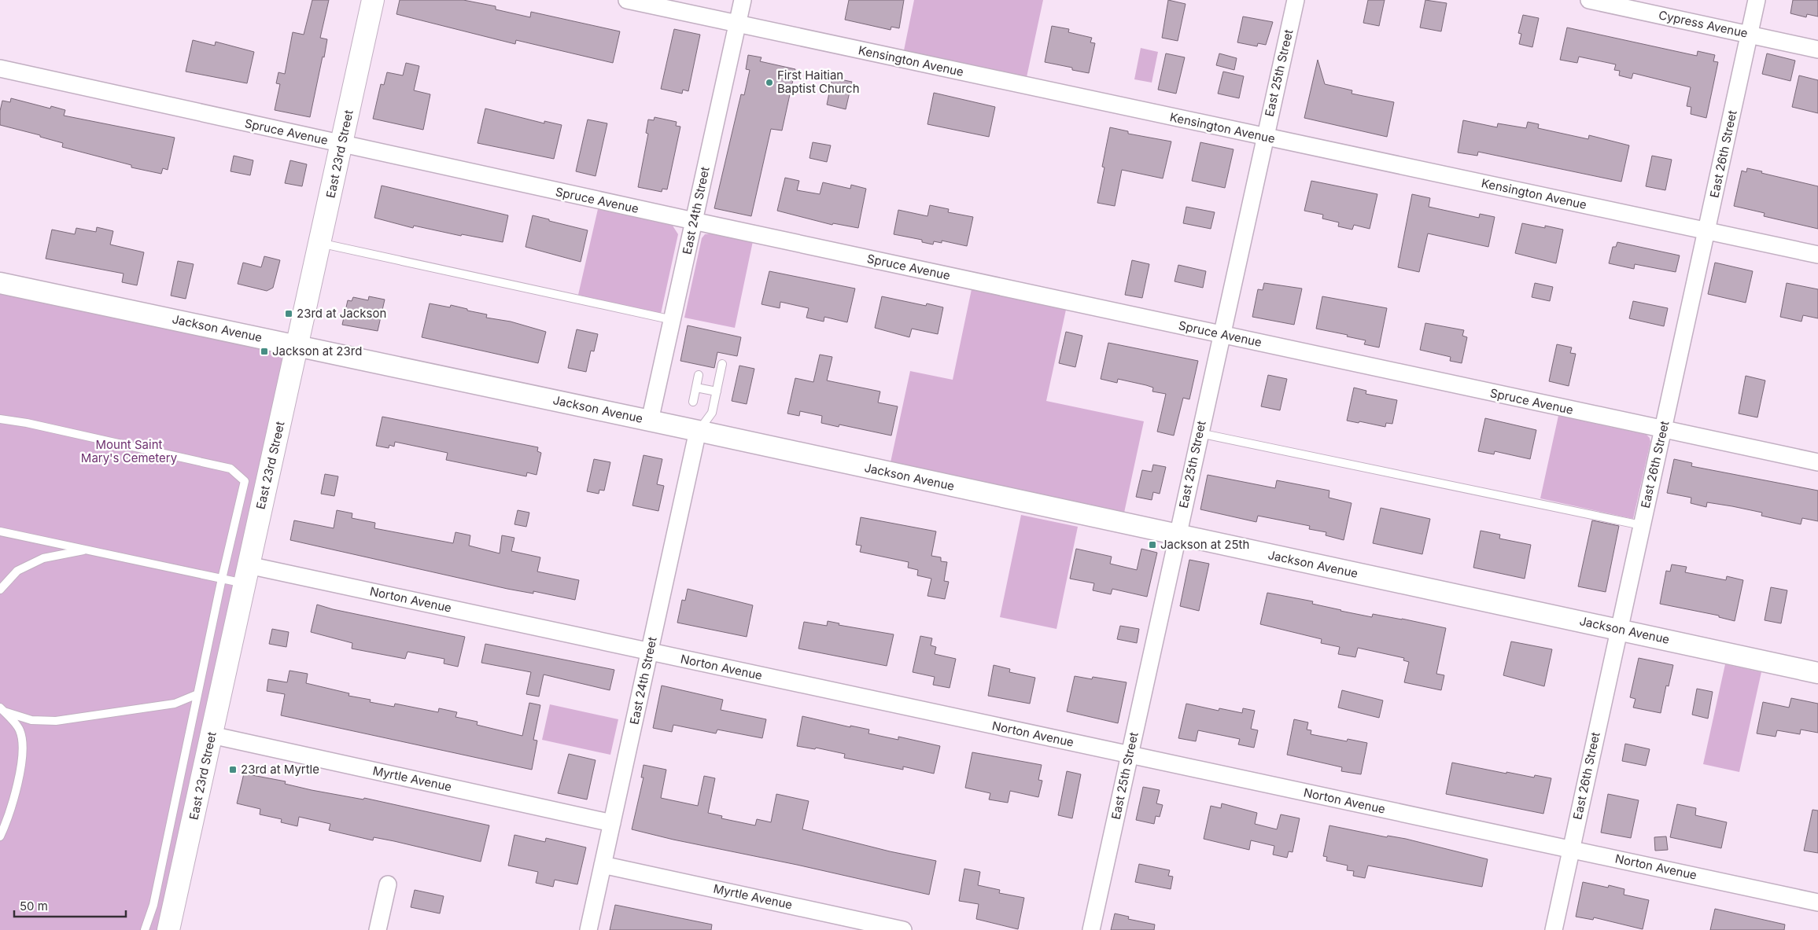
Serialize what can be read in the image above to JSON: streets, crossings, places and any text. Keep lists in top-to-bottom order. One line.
{"streets":{"main road":["East 23rd Street"],"street":["Cypress Avenue","Kensington Avenue","East 25th Street","Spruce Avenue","East 26th Street","East 24th Street","Jackson Avenue","Norton Avenue","Myrtle Avenue"]},"crossings":[["Cypress Avenue","East 26th Street"],["Kensington Avenue","East 25th Street"],["Kensington Avenue","East 26th Street"],["Kensington Avenue","East 24th Street"],["East 25th Street","Spruce Avenue"],["East 25th Street","Jackson Avenue"],["East 25th Street","Norton Avenue"],["Spruce Avenue","East 23rd Street"],["Spruce Avenue","East 26th Street"],["Spruce Avenue","East 24th Street"],["East 23rd Street","Jackson Avenue"],["East 23rd Street","Norton Avenue"],["East 23rd Street","Myrtle Avenue"],["East 26th Street","Jackson Avenue"],["East 26th Street","Norton Avenue"],["East 24th Street","Jackson Avenue"],["East 24th Street","Norton Avenue"],["East 24th Street","Myrtle Avenue"]],"parks":["Mount Saint Mary's Cemetery"],"places":{"other":["First Haitian Baptist Church"],"transit":["23rd at Jackson","Jackson at 23rd","Jackson at 25th","23rd at Myrtle"]},"scale_bar":"50 m"}
